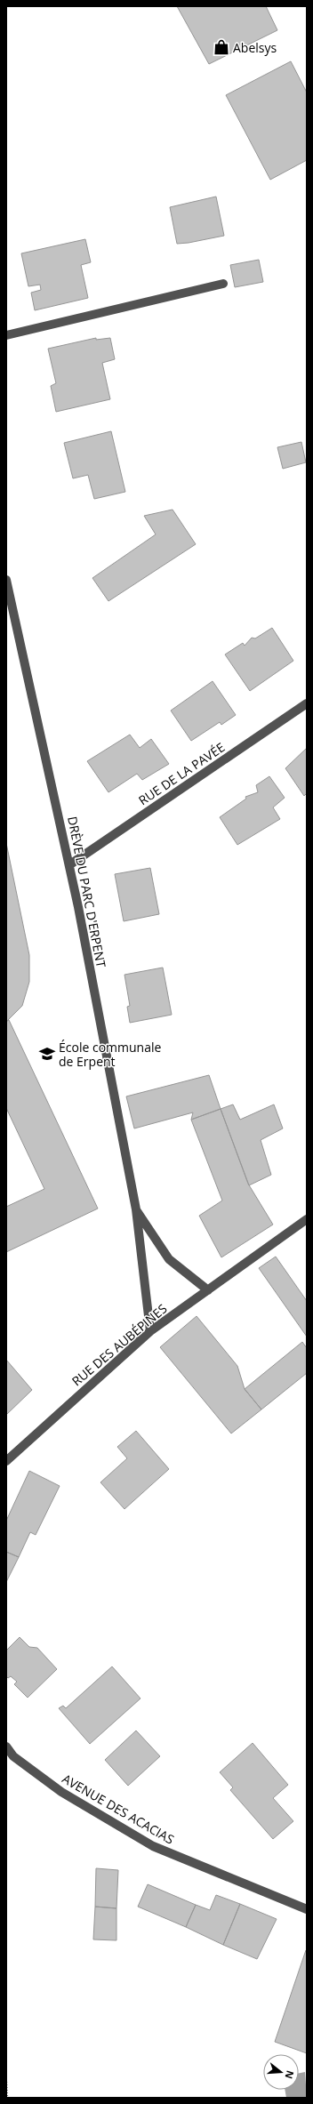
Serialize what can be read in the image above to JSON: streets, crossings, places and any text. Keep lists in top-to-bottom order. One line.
{"streets":{"street":["RUE DE LA PAVÉE","DRÈVE DU PARC D'ERPENT","RUE DES AUBÉPINES","AVENUE DES ACACIAS"]},"crossings":[["RUE DE LA PAVÉE","DRÈVE DU PARC D'ERPENT"],["DRÈVE DU PARC D'ERPENT","RUE DES AUBÉPINES"]],"places":{"shop":["Abelsys"],"school or university":["École communale de Erpent"]},"north":"right"}
